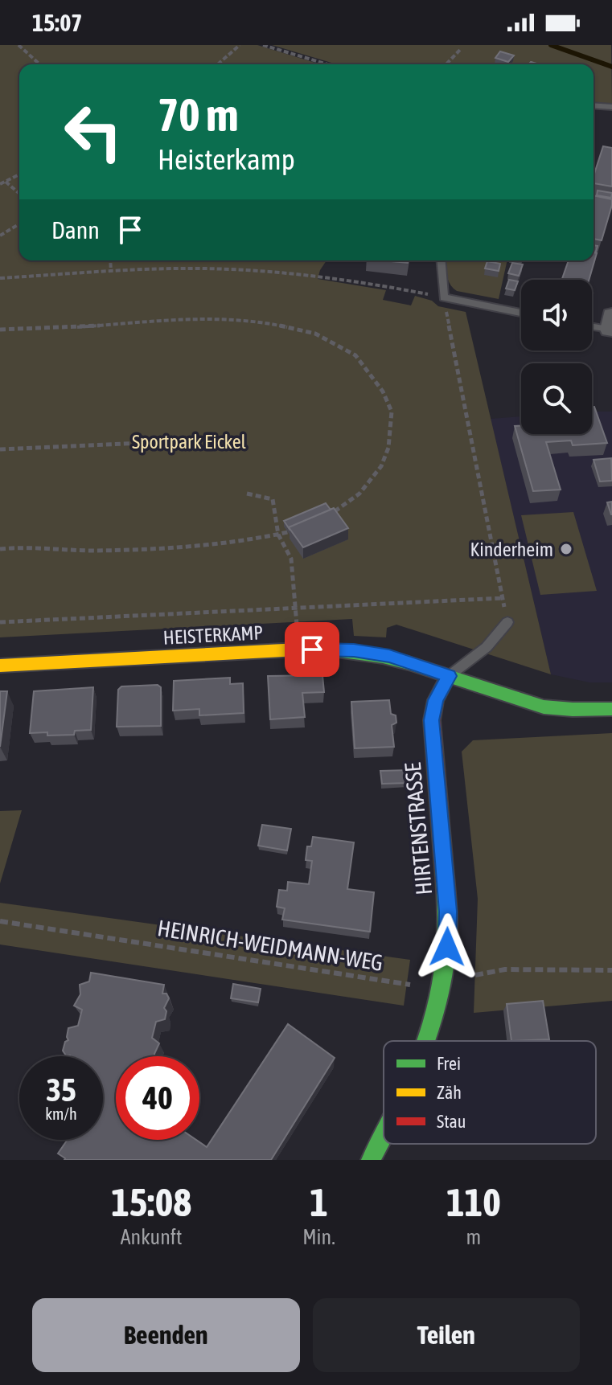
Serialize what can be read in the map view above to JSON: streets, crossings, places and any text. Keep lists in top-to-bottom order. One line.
{"streets":{"street":["HEISTERKAMP","HIRTENSTRASSE"],"path":["HEINRICH-WEIDMANN-WEG"]},"crossings":[["HEISTERKAMP","HIRTENSTRASSE"],["HIRTENSTRASSE","HEINRICH-WEIDMANN-WEG"]],"parks":["Sportpark Eickel"],"places":["Kinderheim"],"legend":["Frei","Zäh","Stau"],"page":{"status":"15:07","turn":["70 m","Heisterkamp"],"then":"Dann","speed":"35 km/h","limit":"40","eta":["15:08","Ankunft","1","Min.","110","m"],"buttons":["Beenden","Teilen"]}}
